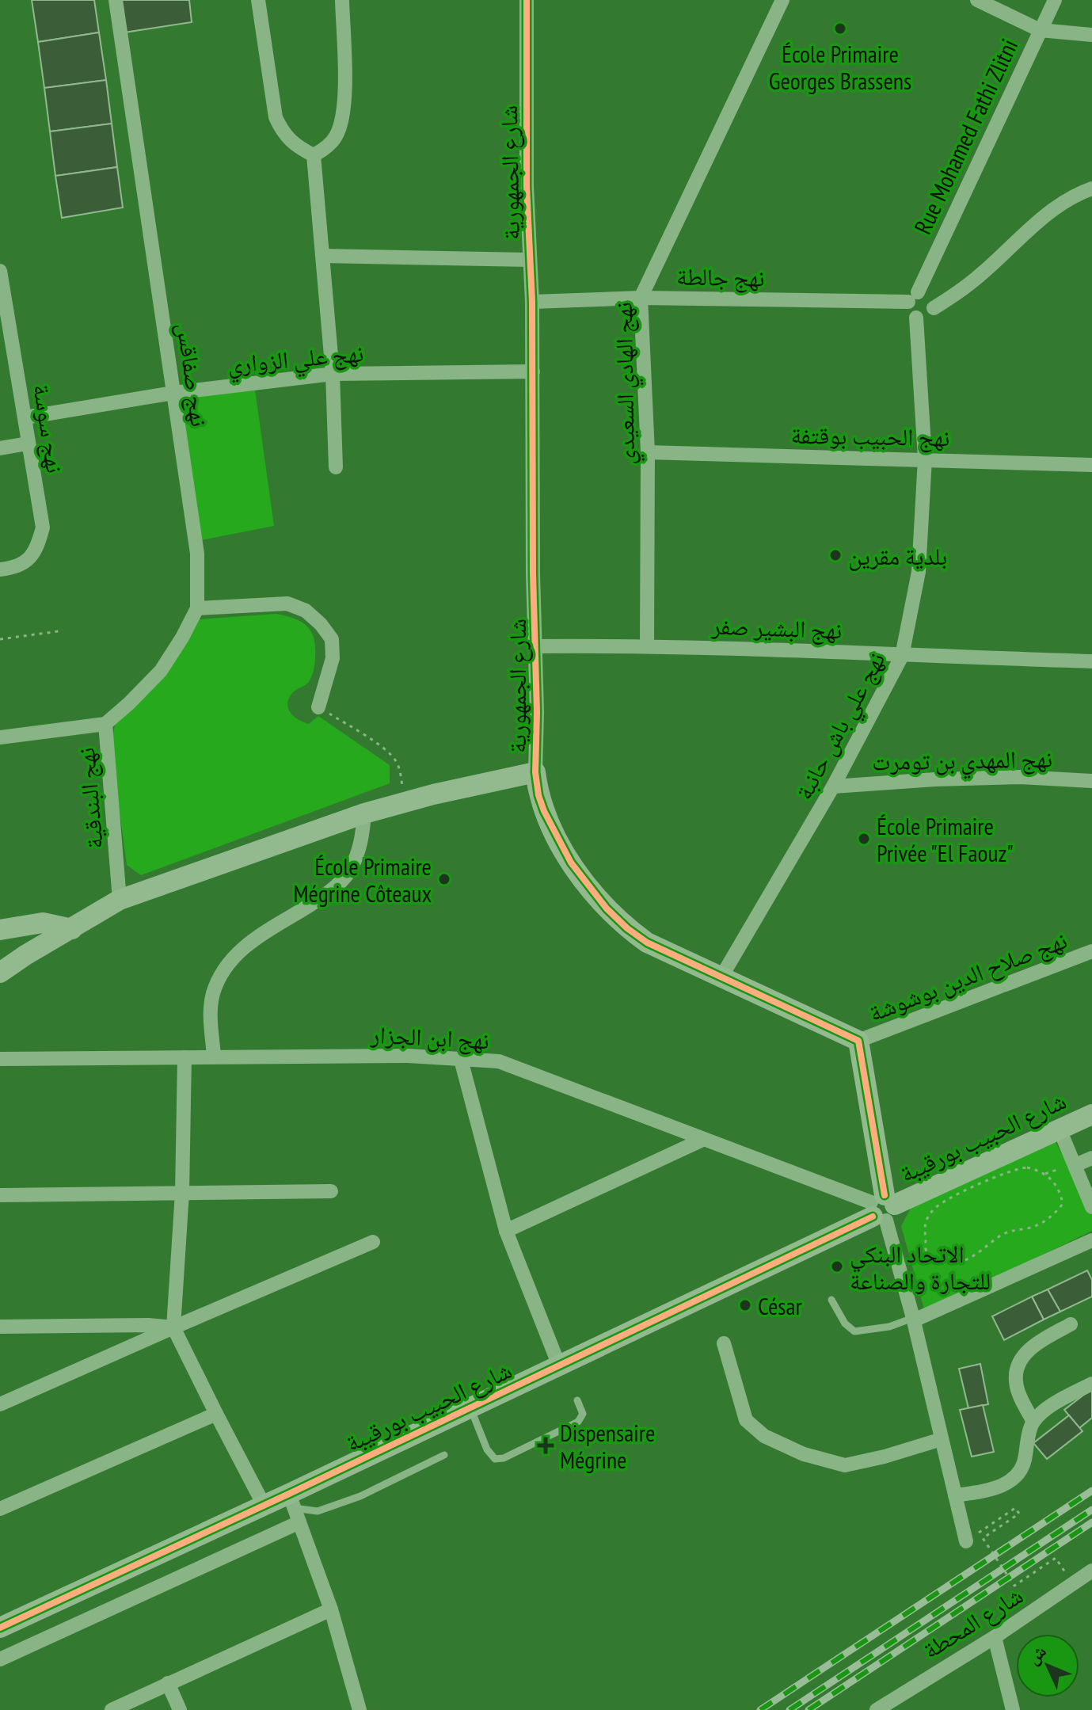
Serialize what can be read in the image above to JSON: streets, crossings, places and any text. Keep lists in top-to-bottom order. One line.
{"streets":{"street":["Rue Mohamed Fathi Zlitni","شارع الجمهورية","نهج جالطة","نهج علي الزواري","نهج صفاقس","نهج الهادي السعيدي","نهج سوسة","نهج الحبيب بوقتفة","نهج البشير صفر","نهج علي باش حانبة","نهج المهدي بن تومرت","نهج البندقية","نهج صلاح الدين بوشوشة","نهج ابن الجزار","شارع الحبيب بورقيبة","شارع المحطة"]},"crossings":[["Rue Mohamed Fathi Zlitni","نهج جالطة"],["Rue Mohamed Fathi Zlitni","نهج علي باش حانبة"],["شارع الجمهورية","نهج جالطة"],["شارع الجمهورية","نهج علي الزواري"],["شارع الجمهورية","نهج البشير صفر"],["شارع الجمهورية","نهج علي باش حانبة"],["شارع الجمهورية","نهج صلاح الدين بوشوشة"],["نهج جالطة","نهج الهادي السعيدي"],["نهج جالطة","نهج علي باش حانبة"],["نهج علي الزواري","نهج صفاقس"],["نهج علي الزواري","نهج سوسة"],["نهج صفاقس","نهج البندقية"],["نهج الهادي السعيدي","نهج الحبيب بوقتفة"],["نهج الهادي السعيدي","نهج البشير صفر"],["نهج الحبيب بوقتفة","نهج علي باش حانبة"],["نهج البشير صفر","نهج علي باش حانبة"],["نهج علي باش حانبة","نهج المهدي بن تومرت"],["نهج ابن الجزار","شارع الحبيب بورقيبة"]],"places":{"other":["École Primaire Georges Brassens","بلدية مقرين","École Primaire Privée \"El Faouz\"","École Primaire Mégrine Côteaux","الاتحاد البنكي للتجارة والصناعة","César"],"health":["Dispensaire Mégrine"]},"north":"top left"}
